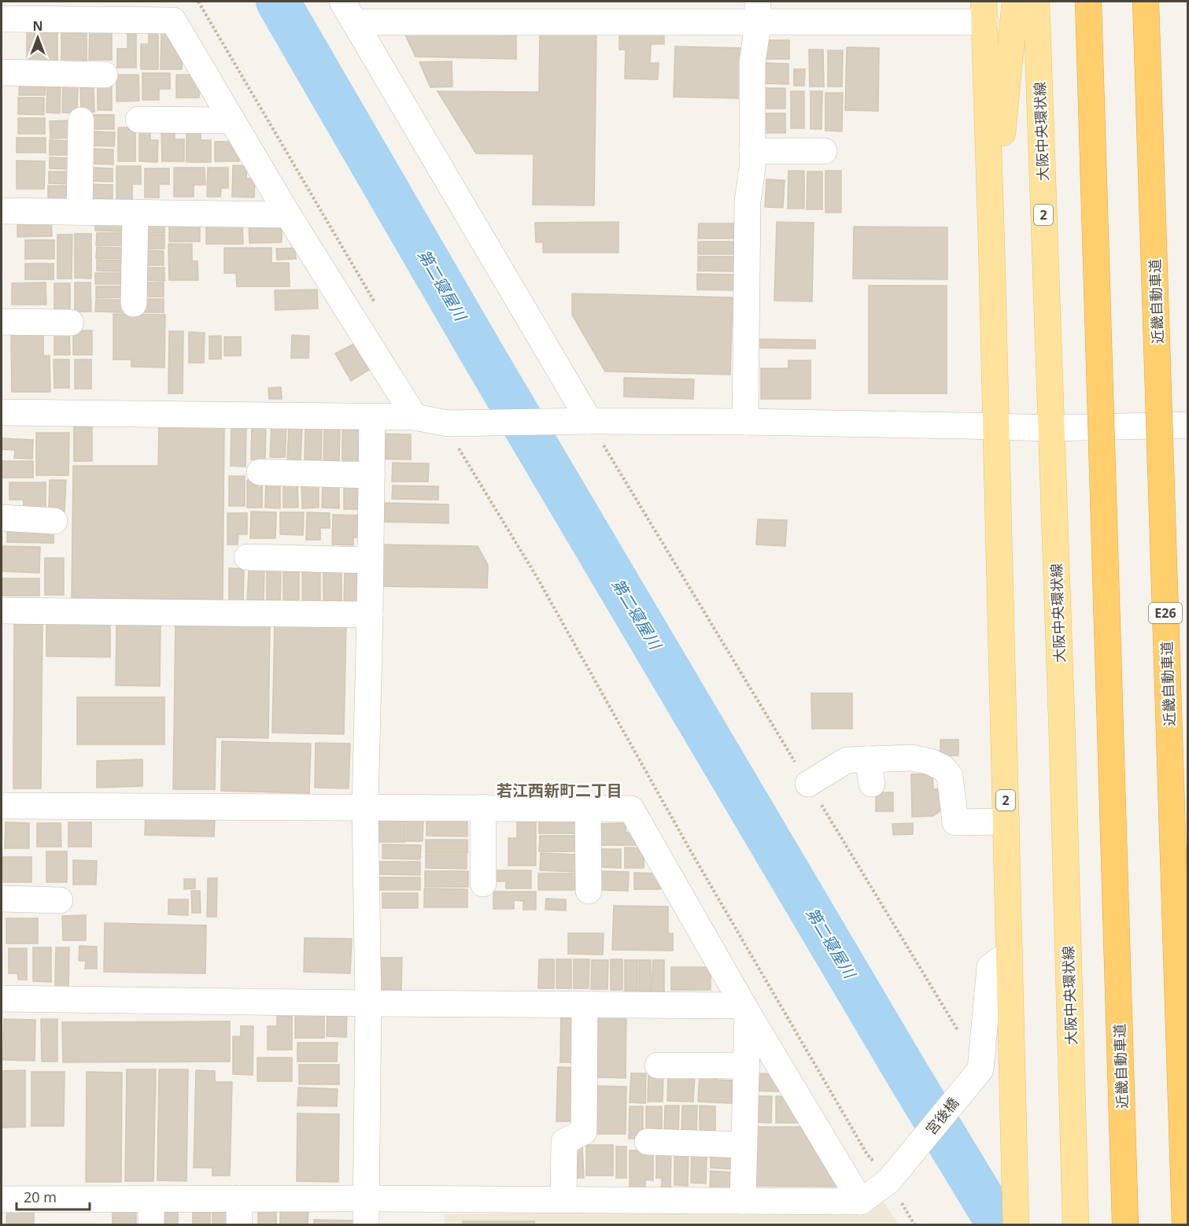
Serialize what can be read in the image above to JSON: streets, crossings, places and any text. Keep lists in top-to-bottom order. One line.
{"streets":{"highway":["近畿自動車道","E26"],"main road":["大阪中央環状線","2"],"street":["宮後橋"]},"crossings":[["2","宮後橋"]],"districts":["若江西新町二丁目"],"water":["第二寝屋川"],"scale_bar":"20 m","north":"top"}
